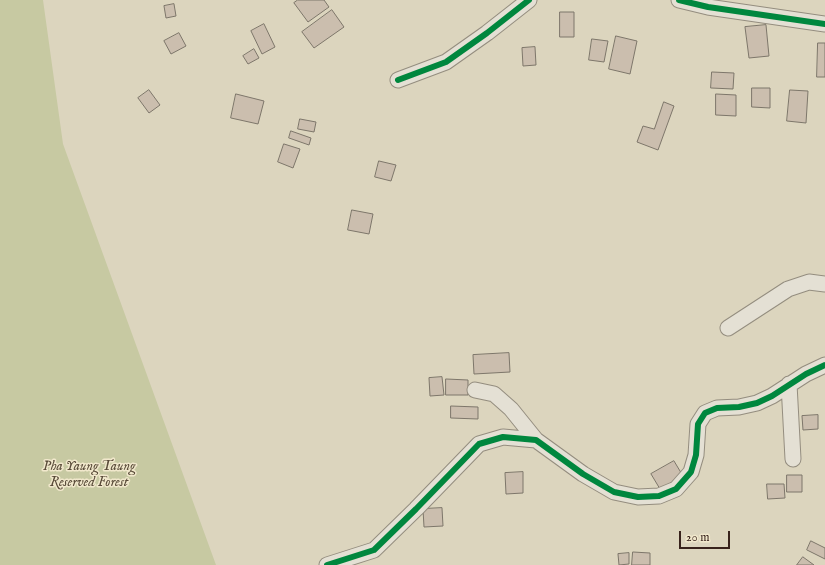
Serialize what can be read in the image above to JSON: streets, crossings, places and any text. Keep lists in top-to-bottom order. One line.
{"parks":["Pha Yaung Taung Reserved Forest"],"scale_bar":"20 m"}
